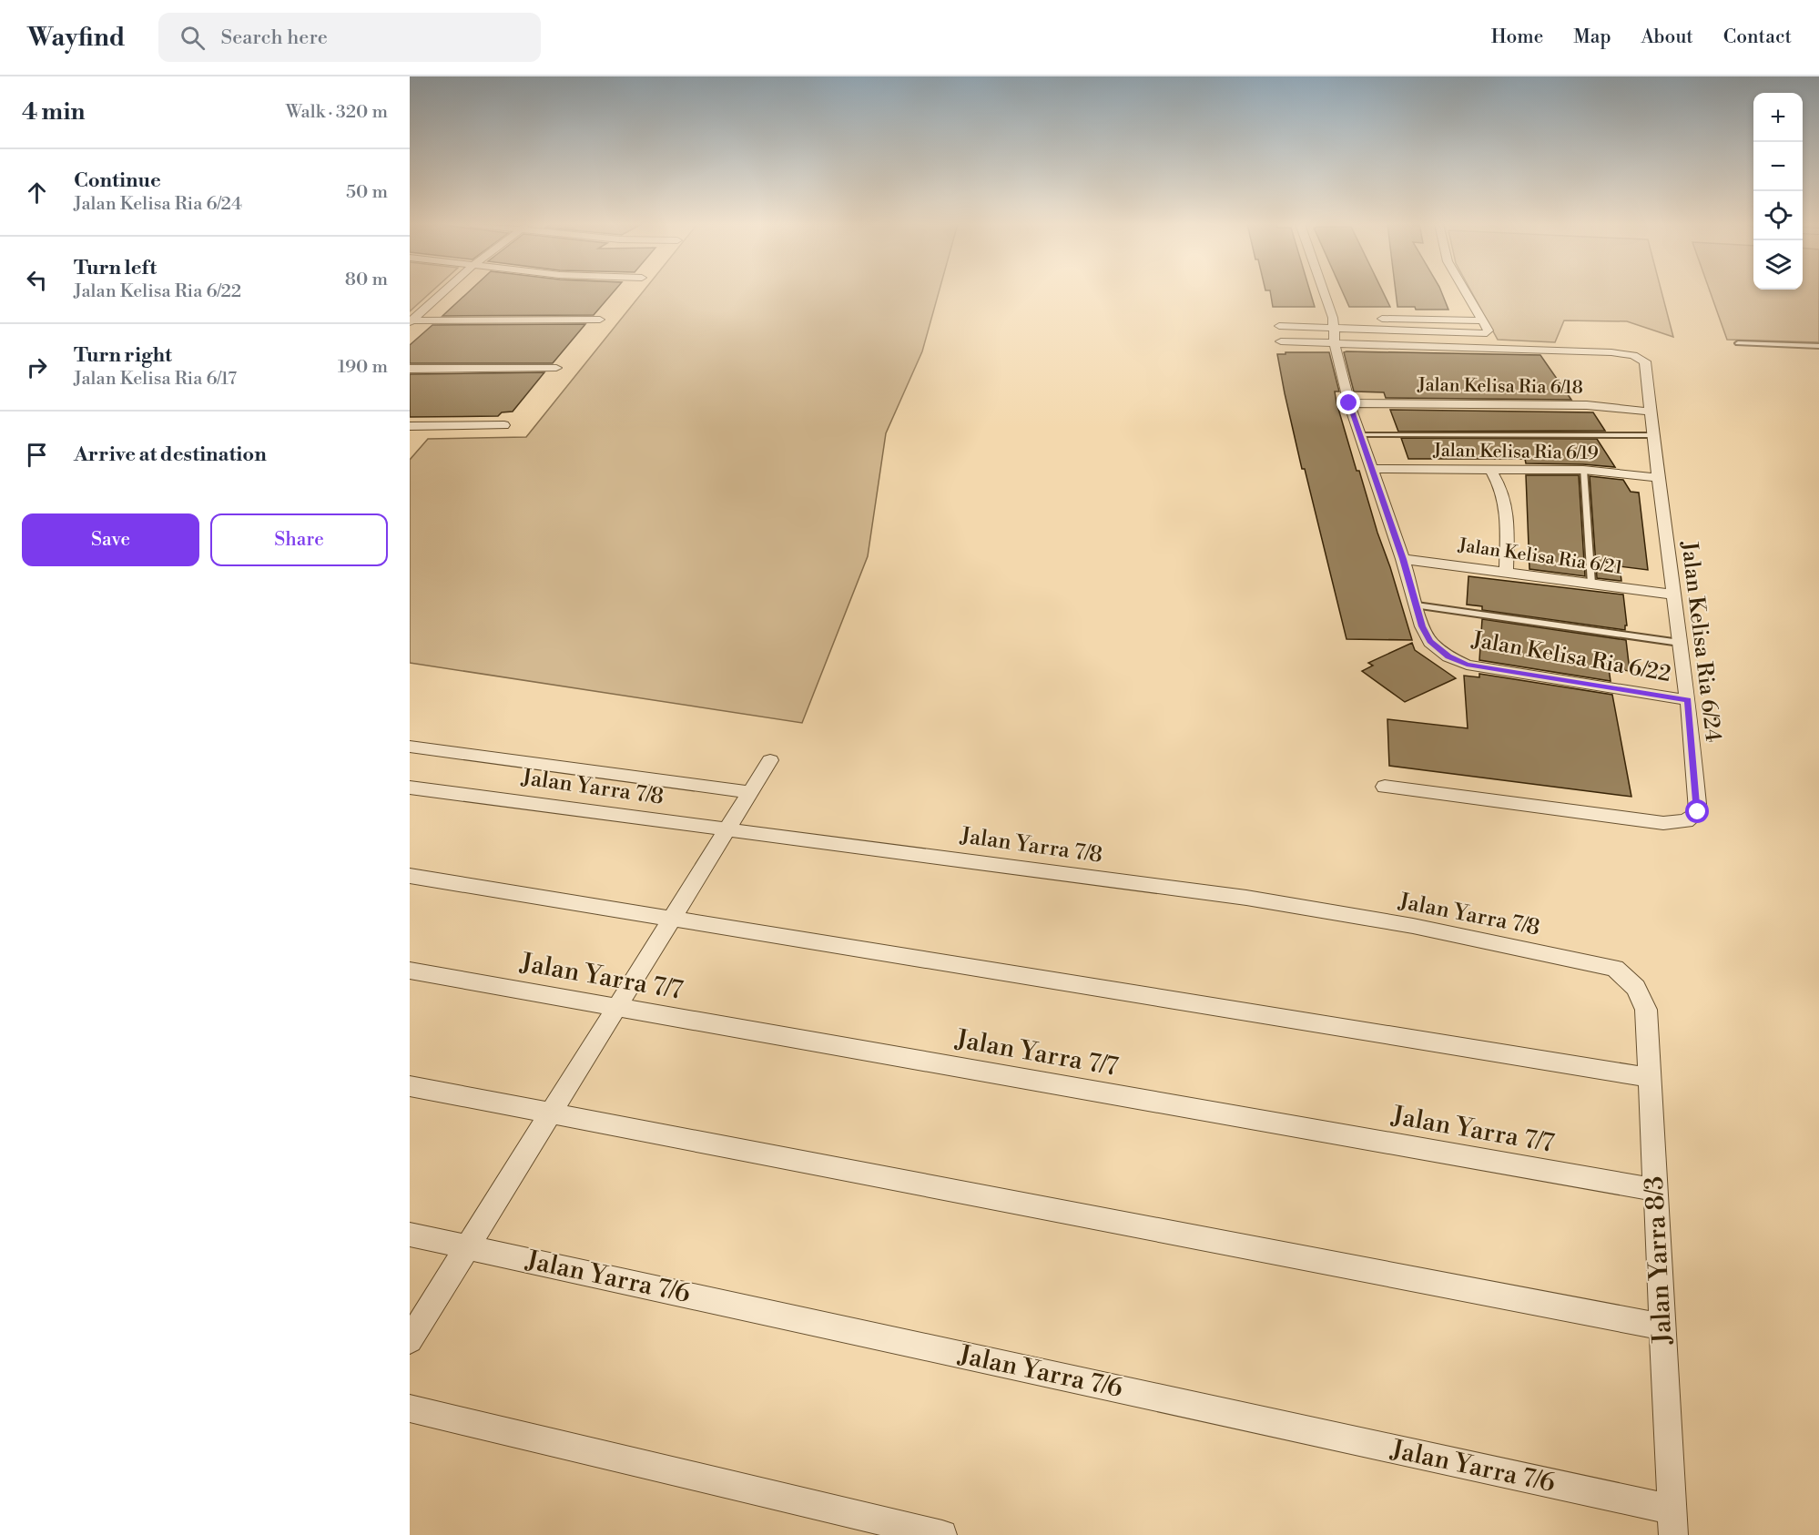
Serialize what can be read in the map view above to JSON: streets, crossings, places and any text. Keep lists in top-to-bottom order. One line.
{"streets":{"street":["Jalan Kelisa Ria 6/18","Jalan Kelisa Ria 6/19","Jalan Kelisa Ria 6/21","Jalan Kelisa Ria 6/24","Jalan Kelisa Ria 6/22","Jalan Yarra 7/8","Jalan Yarra 7/7","Jalan Yarra 8/3","Jalan Yarra 7/6"]},"crossings":[["Jalan Kelisa Ria 6/18","Jalan Kelisa Ria 6/24"],["Jalan Kelisa Ria 6/19","Jalan Kelisa Ria 6/24"],["Jalan Kelisa Ria 6/21","Jalan Kelisa Ria 6/24"],["Jalan Kelisa Ria 6/24","Jalan Kelisa Ria 6/22"],["Jalan Yarra 7/8","Jalan Yarra 8/3"],["Jalan Yarra 7/7","Jalan Yarra 8/3"],["Jalan Yarra 8/3","Jalan Yarra 7/6"]],"page":{"header":"Wayfind","search":"Search here","nav":["Home","Map","About","Contact"],"heading":["4 min","Walk · 320 m"],"map_buttons":["+","−"],"list":[["Continue","Jalan Kelisa Ria 6/24","50 m"],["Turn left","Jalan Kelisa Ria 6/22","80 m"],["Turn right","Jalan Kelisa Ria 6/17","190 m"],"Arrive at destination"],"buttons":["Save","Share"]}}
